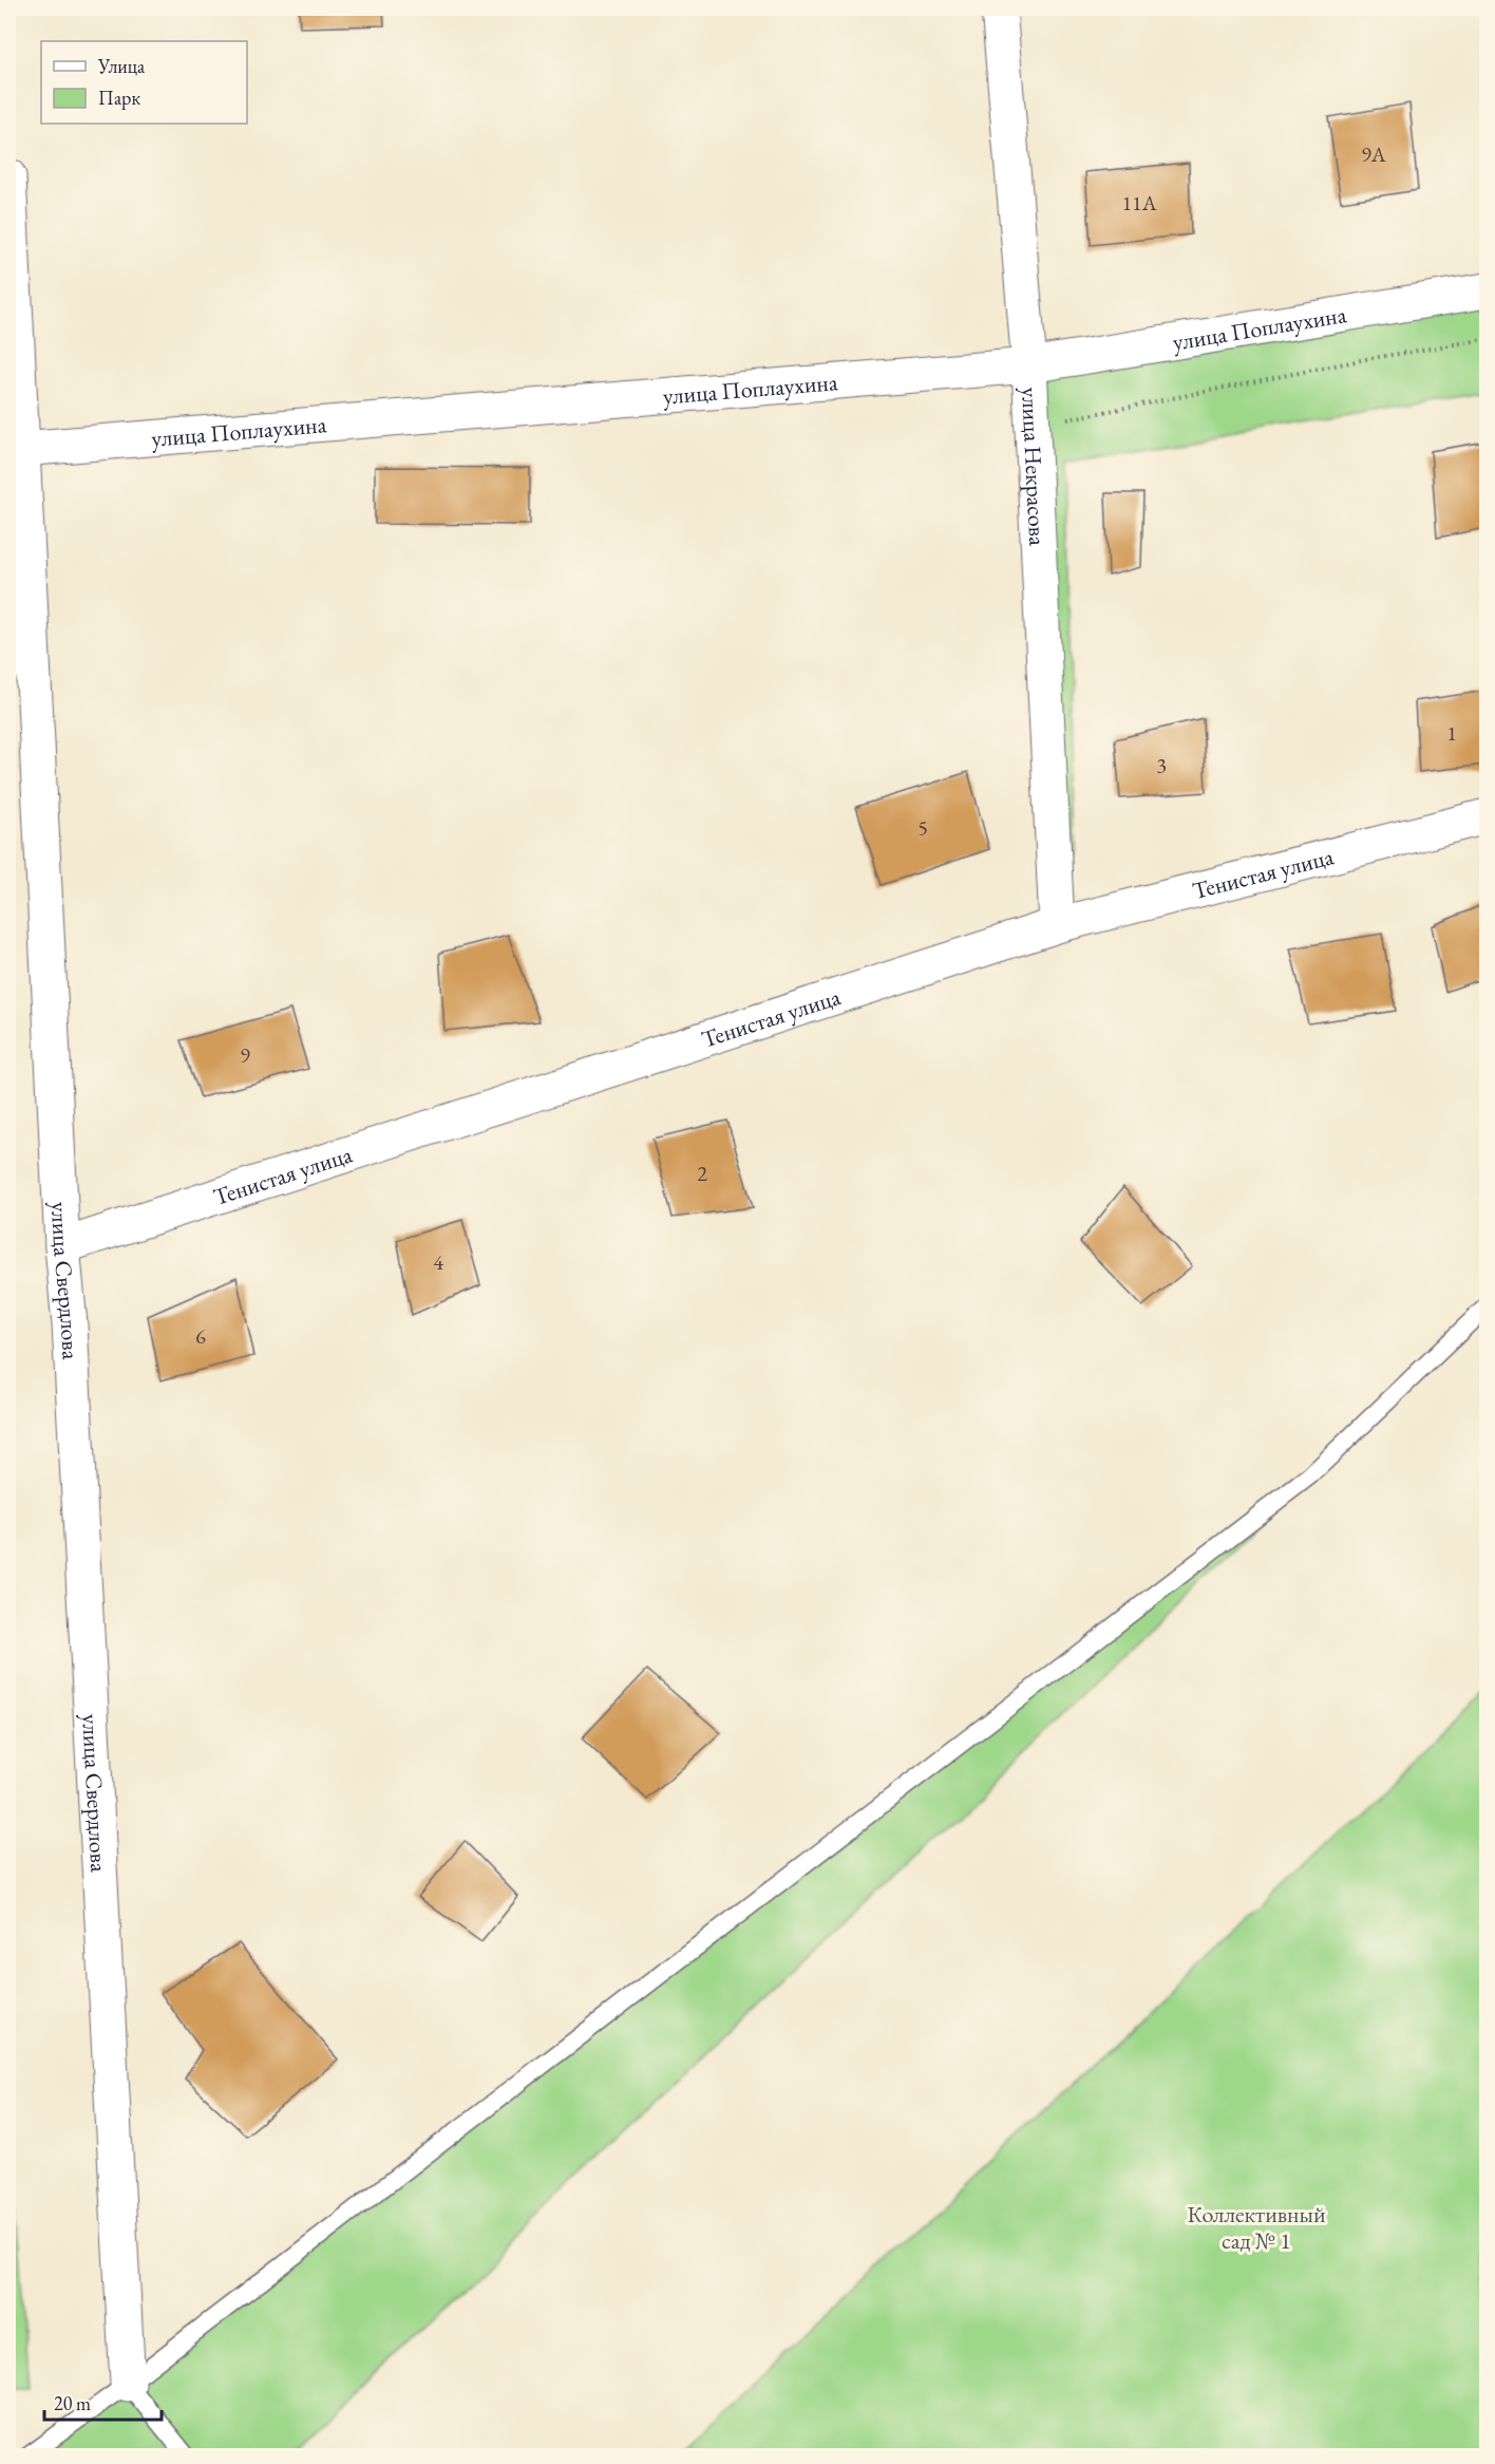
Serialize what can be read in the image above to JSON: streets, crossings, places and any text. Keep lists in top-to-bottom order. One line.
{"streets":{"street":["улица Поплаухина","улица Некрасова","Тенистая улица","улица Свердлова"]},"crossings":[["улица Поплаухина","улица Некрасова"],["улица Поплаухина","улица Свердлова"],["улица Некрасова","Тенистая улица"],["Тенистая улица","улица Свердлова"]],"parks":["Коллективный сад № 1"],"house_numbers":["9А","11А","1","3","5","9","2","4","6"],"legend":["Улица","Парк"],"scale_bar":"20 m"}
